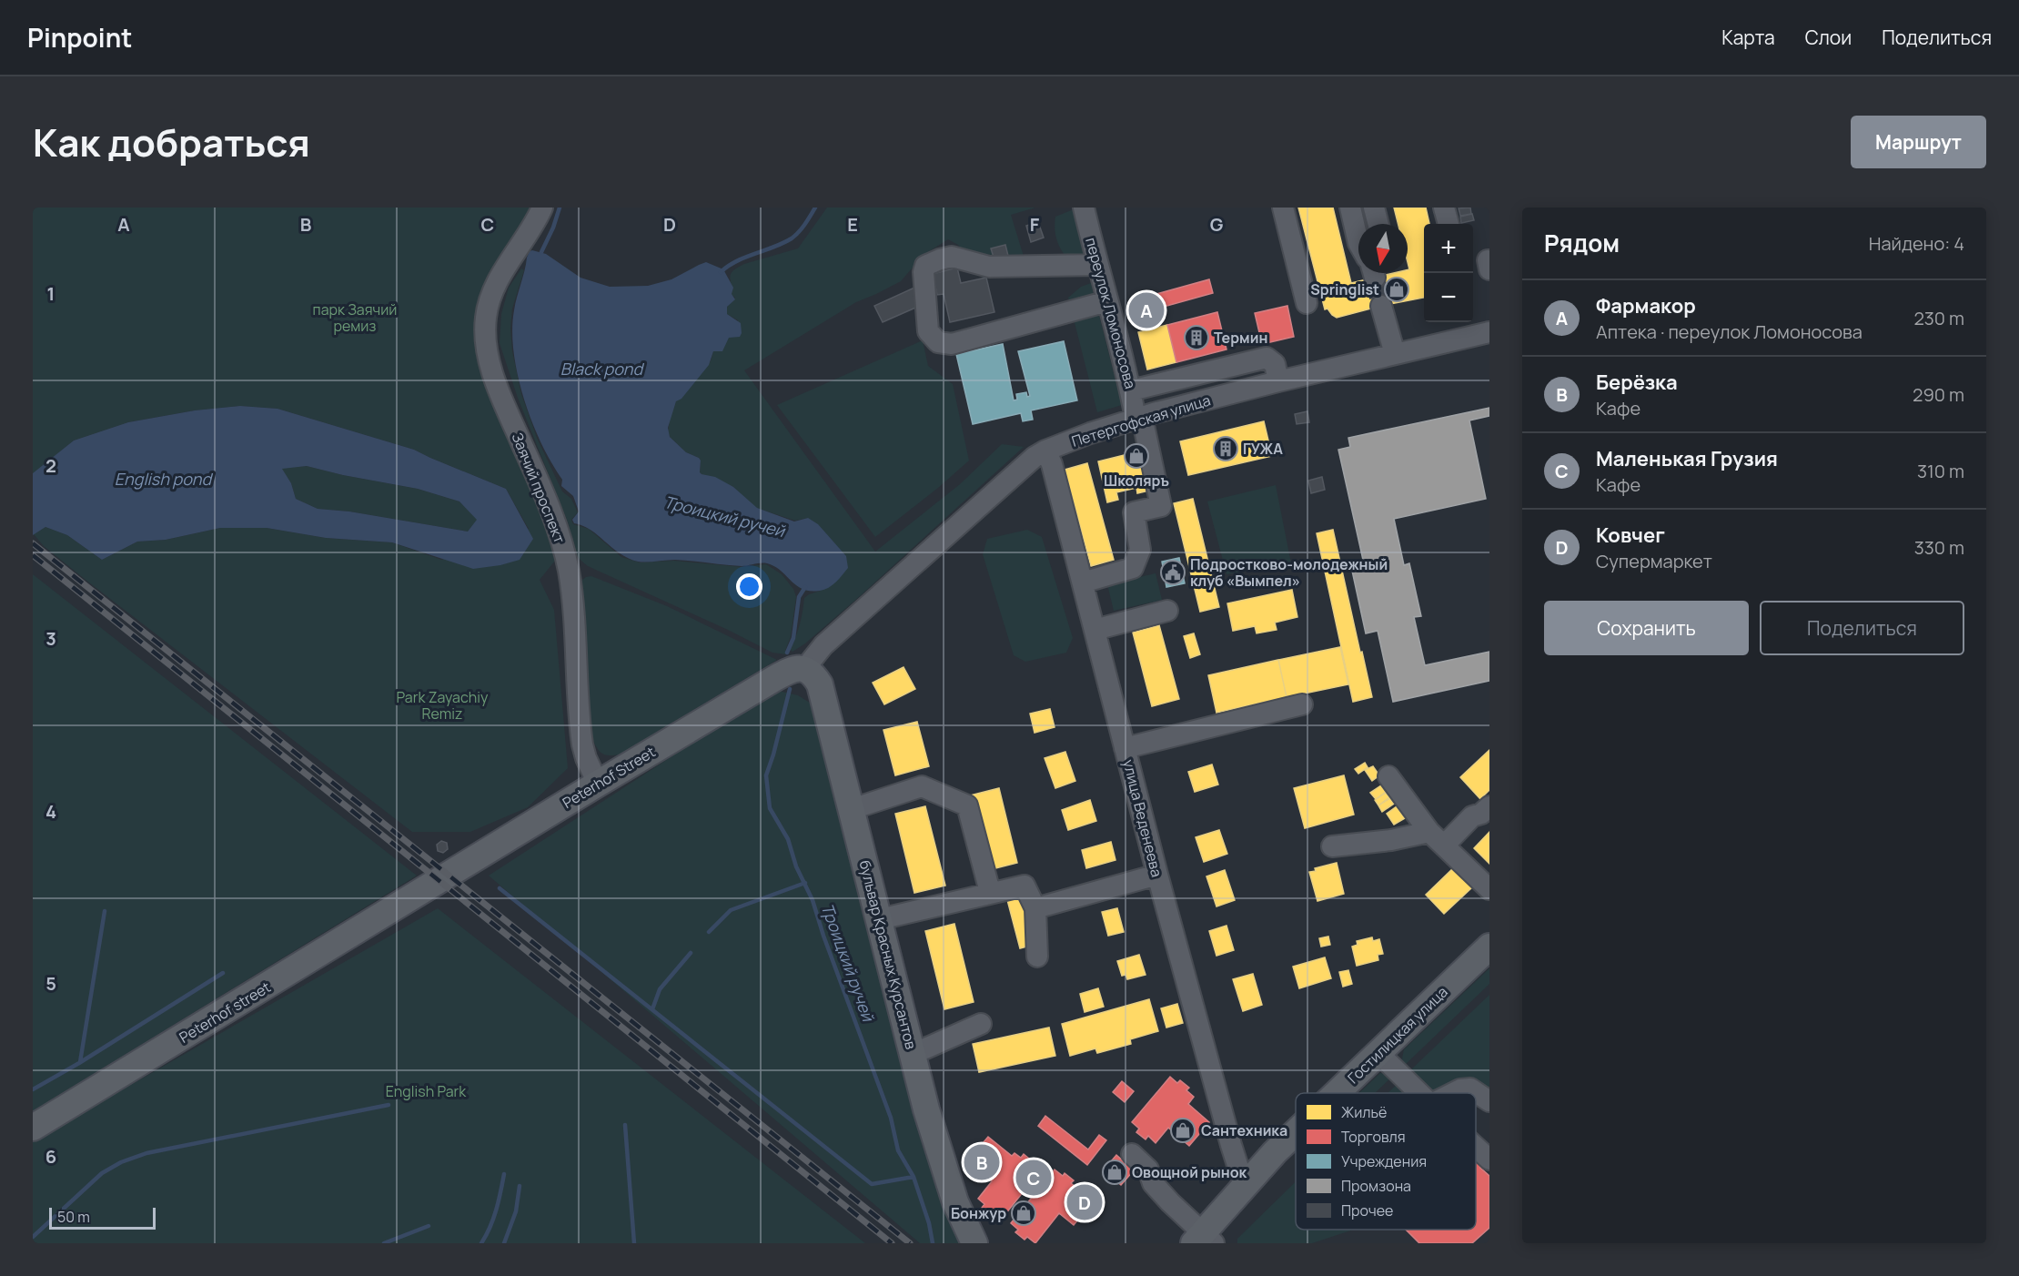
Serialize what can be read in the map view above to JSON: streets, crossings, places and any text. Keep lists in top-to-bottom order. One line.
{"streets":{"main road":["Peterhof Street","бульвар Красных Курсантов","Peterhof street","Гостилицкая улица"],"street":["переулок Ломоносова","Петергофская улица","Заячий проспект","улица Веденеева"]},"crossings":[["переулок Ломоносова","Петергофская улица"],["переулок Ломоносова","улица Веденеева"],["Петергофская улица","Peterhof Street"],["Петергофская улица","улица Веденеева"],["Петергофская улица","бульвар Красных Курсантов"],["Заячий проспект","Peterhof Street"],["Заячий проспект","Peterhof street"],["Peterhof Street","бульвар Красных Курсантов"],["Peterhof Street","Peterhof street"],["улица Веденеева","Гостилицкая улица"]],"water":["Black pond","English pond","Троицкий ручей"],"parks":["парк Заячий ремиз","Park Zayachiy Remiz","English Park"],"places":{"shop":["Springlist","Школяръ","Сантехника","Овощной рынок","Бонжур"],"building":["Термин","ГУЖА"],"public building":["Подростково-молодежный клуб «Вымпел»"]},"legend":["Жильё","Торговля","Учреждения","Промзона","Прочее"],"scale_bar":"50 m","north":"bottom","page":{"header":"Pinpoint","nav":["Карта","Слои","Поделиться"],"title":"Как добраться","buttons":["Маршрут",["Сохранить","Поделиться"]],"heading":["Рядом","Найдено: 4"],"map_buttons":["+","−"],"list":[{"mark":"A","name":"Фармакор","note":"Аптека · переулок Ломоносова","value":"230 m"},{"mark":"B","name":"Берёзка","note":"Кафе","value":"290 m"},{"mark":"C","name":"Маленькая Грузия","note":"Кафе","value":"310 m"},{"mark":"D","name":"Ковчег","note":"Супермаркет","value":"330 m"}],"pins":["A","B","C","D"],"scale":"50 m"},"grid":{"columns":["A","B","C","D","E","F","G"],"rows":["1","2","3","4","5","6"]}}
